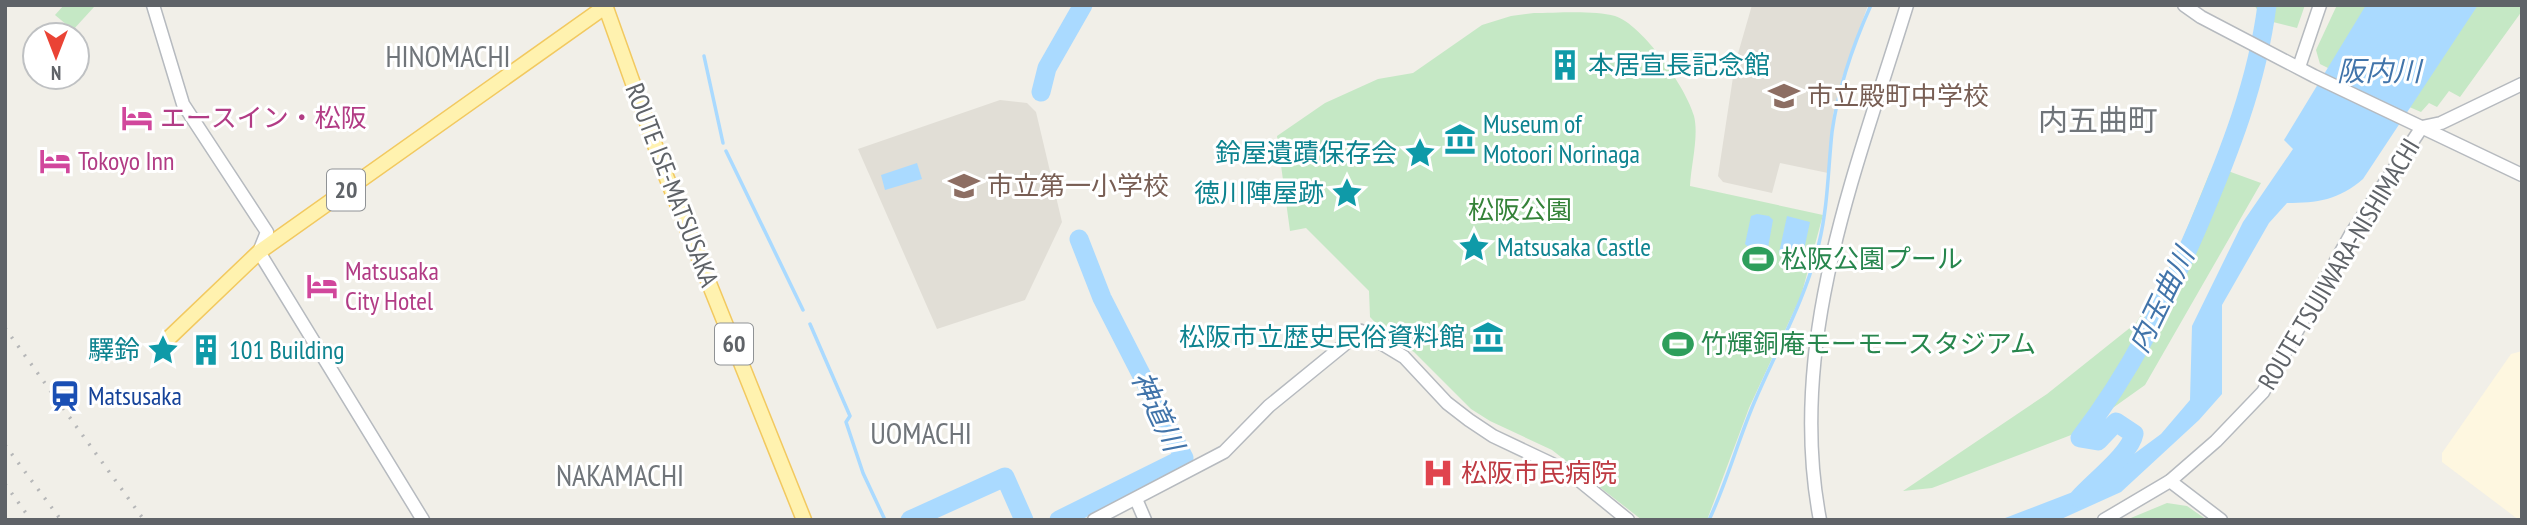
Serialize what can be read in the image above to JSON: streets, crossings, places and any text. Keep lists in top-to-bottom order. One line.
{"streets":{"main road":["ROUTE ISE-MATSUSAKA","20","60"],"street":["ROUTE TSUJIWARA-NISHIMACHI"]},"crossings":[["ROUTE ISE-MATSUSAKA","20"]],"districts":["HINOMACHI","内五曲町","UOMACHI","NAKAMACHI"],"water":["阪内川","内玉曲川","神道川"],"parks":["松阪公園"],"places":{"building":["本居宣長記念館","101 Building"],"school or university":["市立殿町中学校","市立第一小学校"],"hotel":["エースイン・松阪","Tokoyo Inn","Matsusaka City Hotel"],"museum":["Museum of Motoori Norinaga","松阪市立歴史民俗資料館"],"place":["鈴屋遺蹟保存会","徳川陣屋跡","Matsusaka Castle","驛鈴"],"sports":["松阪公園プール","竹輝銅庵モーモースタジアム"],"station":["Matsusaka"],"hospital":["松阪市民病院"]},"north":"bottom"}
